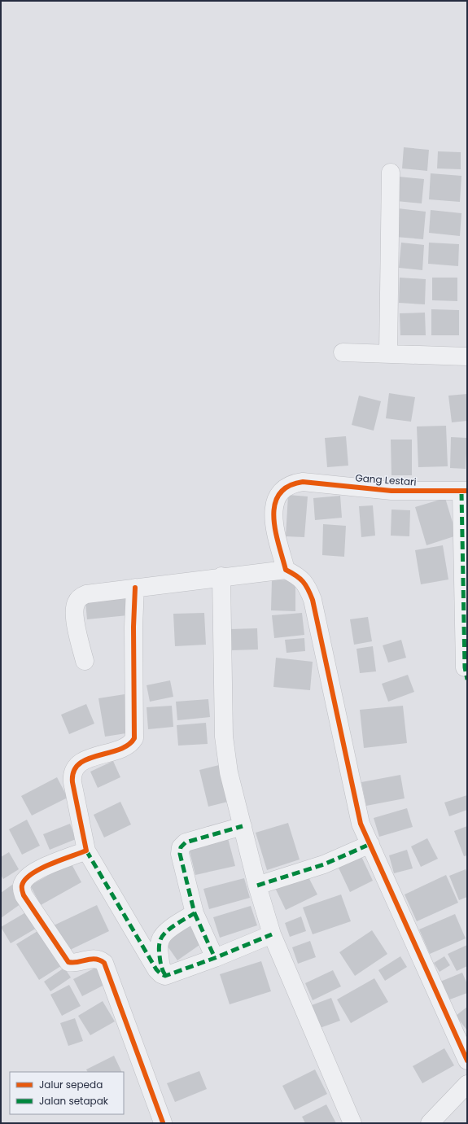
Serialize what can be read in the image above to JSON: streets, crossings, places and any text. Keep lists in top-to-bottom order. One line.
{"streets":{"street":["Gang Lestari"]},"legend":["Jalur sepeda","Jalan setapak"]}
